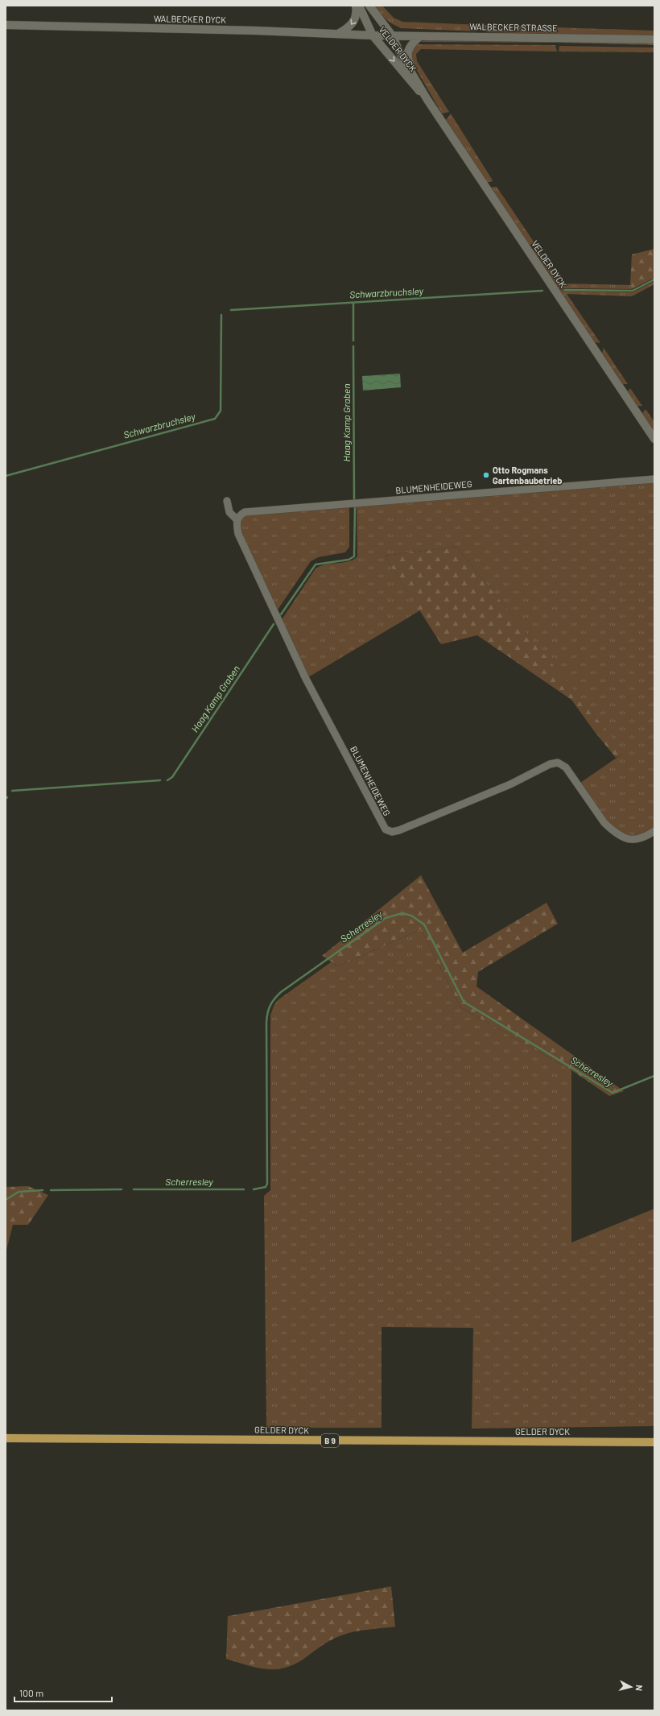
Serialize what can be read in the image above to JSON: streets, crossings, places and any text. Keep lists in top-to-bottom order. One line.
{"streets":{"main road":["WALBECKER DYCK","WALBECKER STRASSE","VELDER DYCK","GELDER DYCK","B 9"],"street":["BLUMENHEIDEWEG"]},"crossings":[["WALBECKER DYCK","WALBECKER STRASSE"],["WALBECKER DYCK","VELDER DYCK"],["WALBECKER STRASSE","VELDER DYCK"]],"water":["Schwarzbruchsley","Haag Kamp Graben","Scherresley"],"places":["Otto Rogmans Gartenbaubetrieb"],"scale_bar":"100 m","north":"right"}
